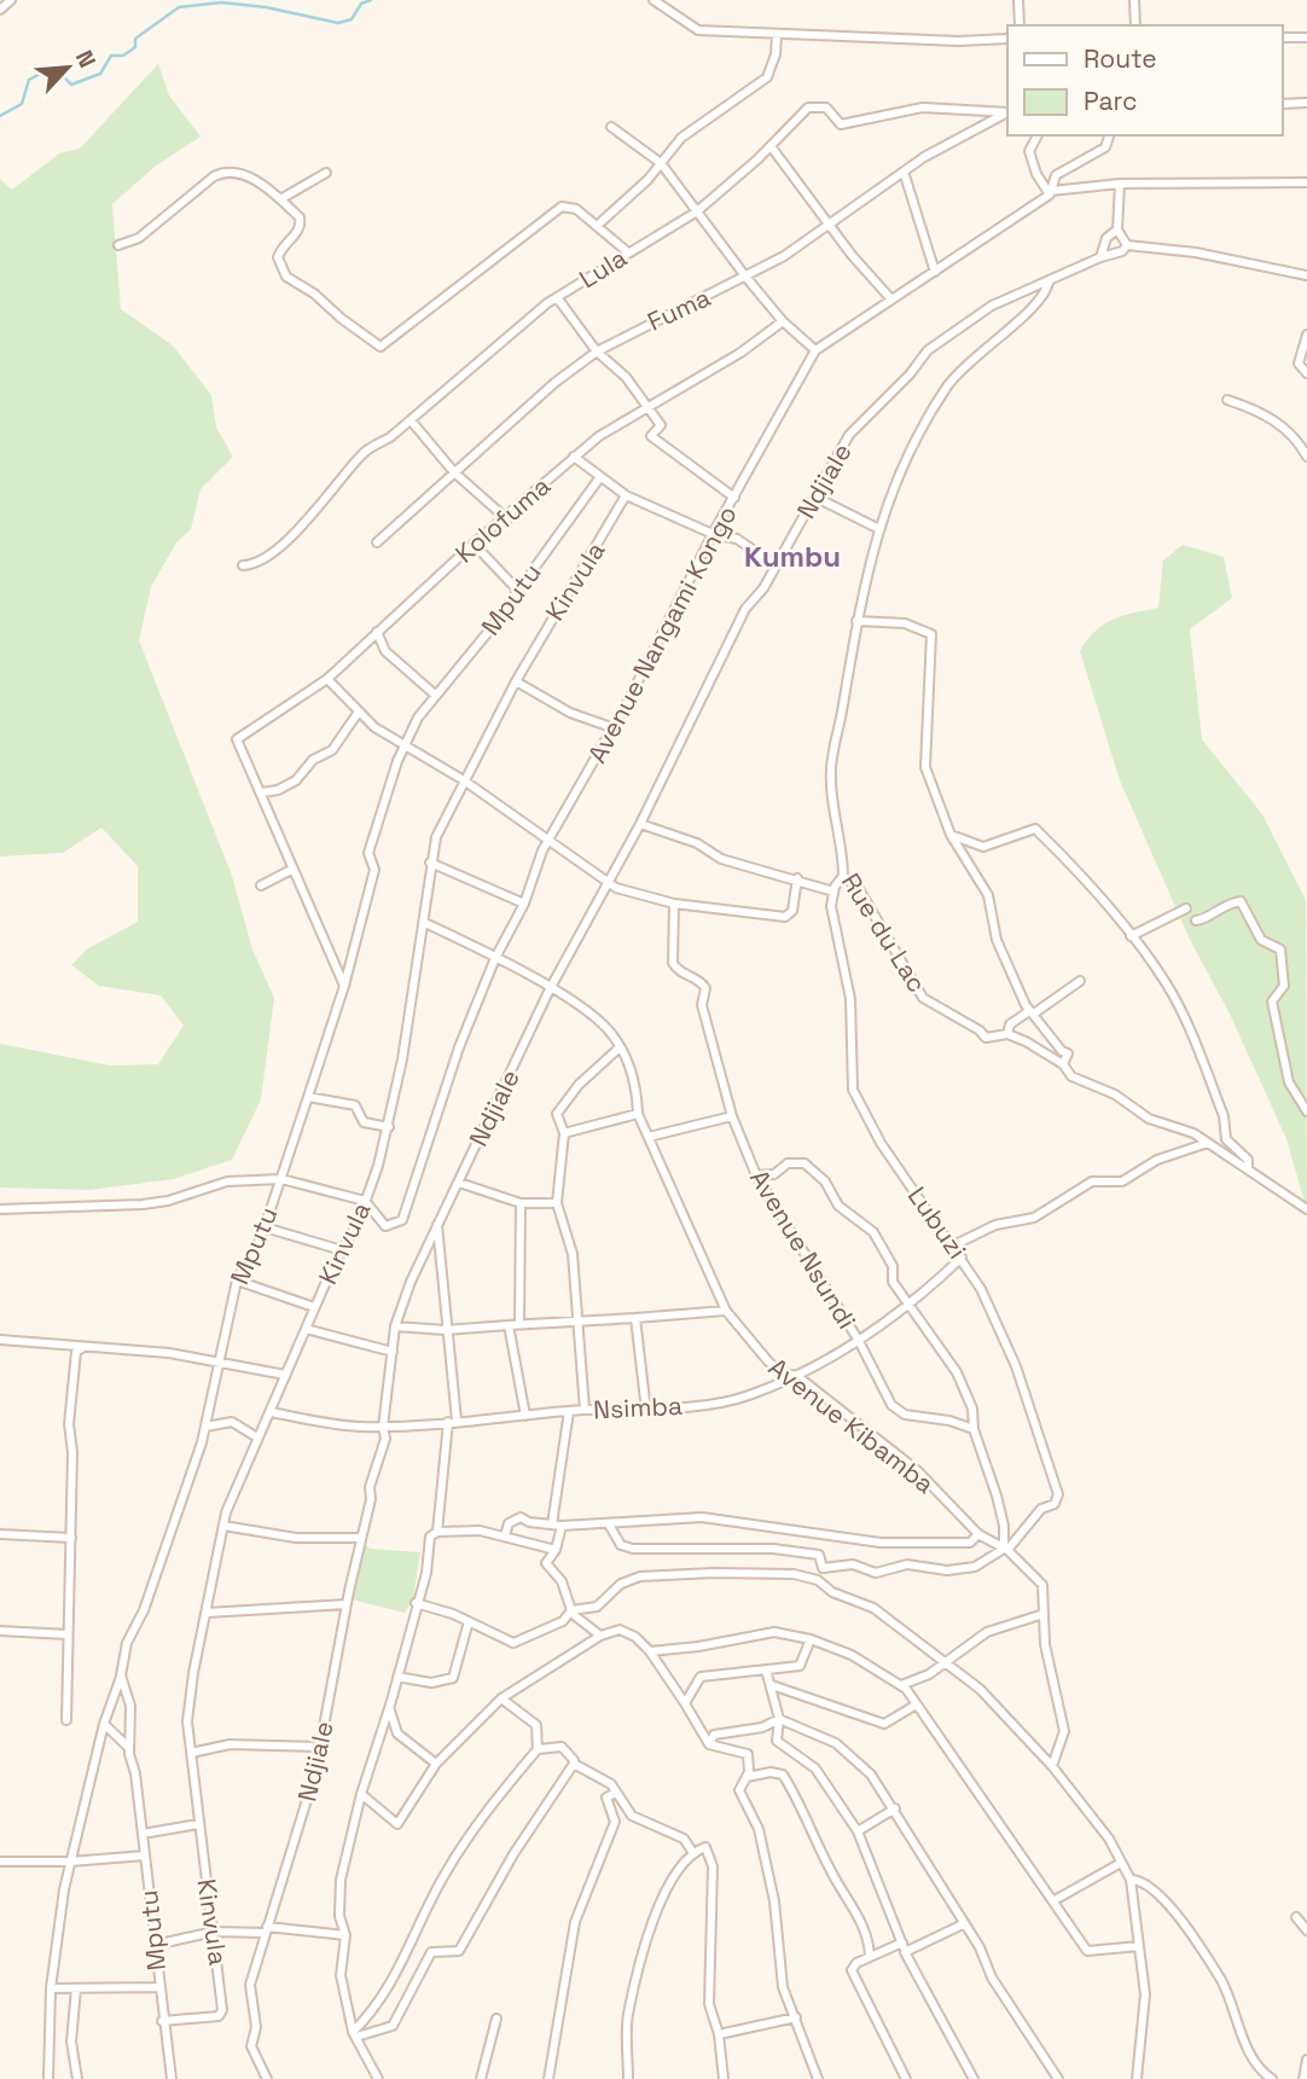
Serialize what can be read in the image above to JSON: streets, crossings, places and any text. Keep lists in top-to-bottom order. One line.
{"streets":{"street":["Lula","Fuma","Ndjiale","Kolofuma","Kinvula","Mputu","Avenue Nangami Kongo","Rue du Lac","Lubuzi","Avenue Nsundi","Nsimba","Avenue Kibamba"]},"crossings":[["Ndjiale","Rue du Lac"],["Ndjiale","Nsimba"],["Ndjiale","Avenue Kibamba"],["Kinvula","Mputu"],["Kinvula","Avenue Nangami Kongo"],["Kinvula","Nsimba"],["Kinvula","Avenue Kibamba"],["Avenue Nangami Kongo","Avenue Kibamba"],["Lubuzi","Nsimba"],["Lubuzi","Avenue Kibamba"],["Avenue Nsundi","Nsimba"],["Nsimba","Avenue Kibamba"]],"districts":["Kumbu"],"legend":["Route","Parc"],"north":"top right"}
